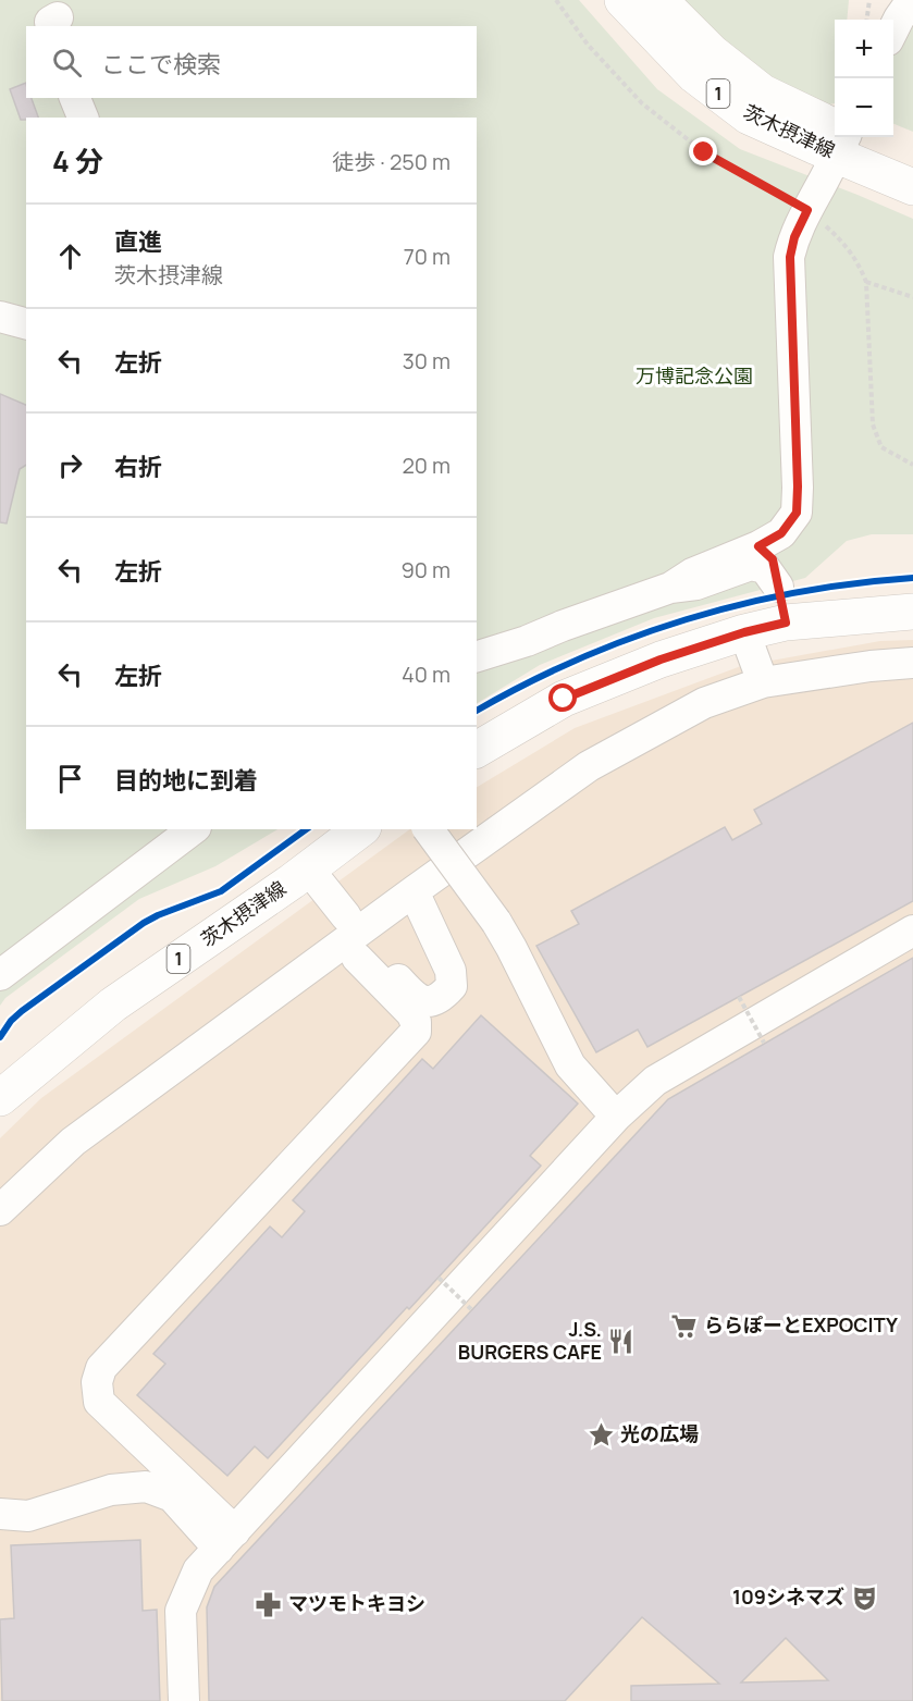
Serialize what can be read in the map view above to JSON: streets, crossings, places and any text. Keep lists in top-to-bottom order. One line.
{"streets":{"main road":["1","茨木摂津線"]},"parks":["万博記念公園"],"places":{"supermarket":["ららぽーとEXPOCITY"],"restaurant":["J.S. BURGERS CAFE"],"place":["光の広場"],"theatre":["109シネマズ"],"pharmacy":["マツモトキヨシ"]},"page":{"map_buttons":["+","−"],"search":"ここで検索","heading":["4 分","徒歩 · 250 m"],"list":[["直進","茨木摂津線","70 m"],["左折","30 m"],["右折","20 m"],["左折","90 m"],["左折","40 m"],"目的地に到着"]}}
